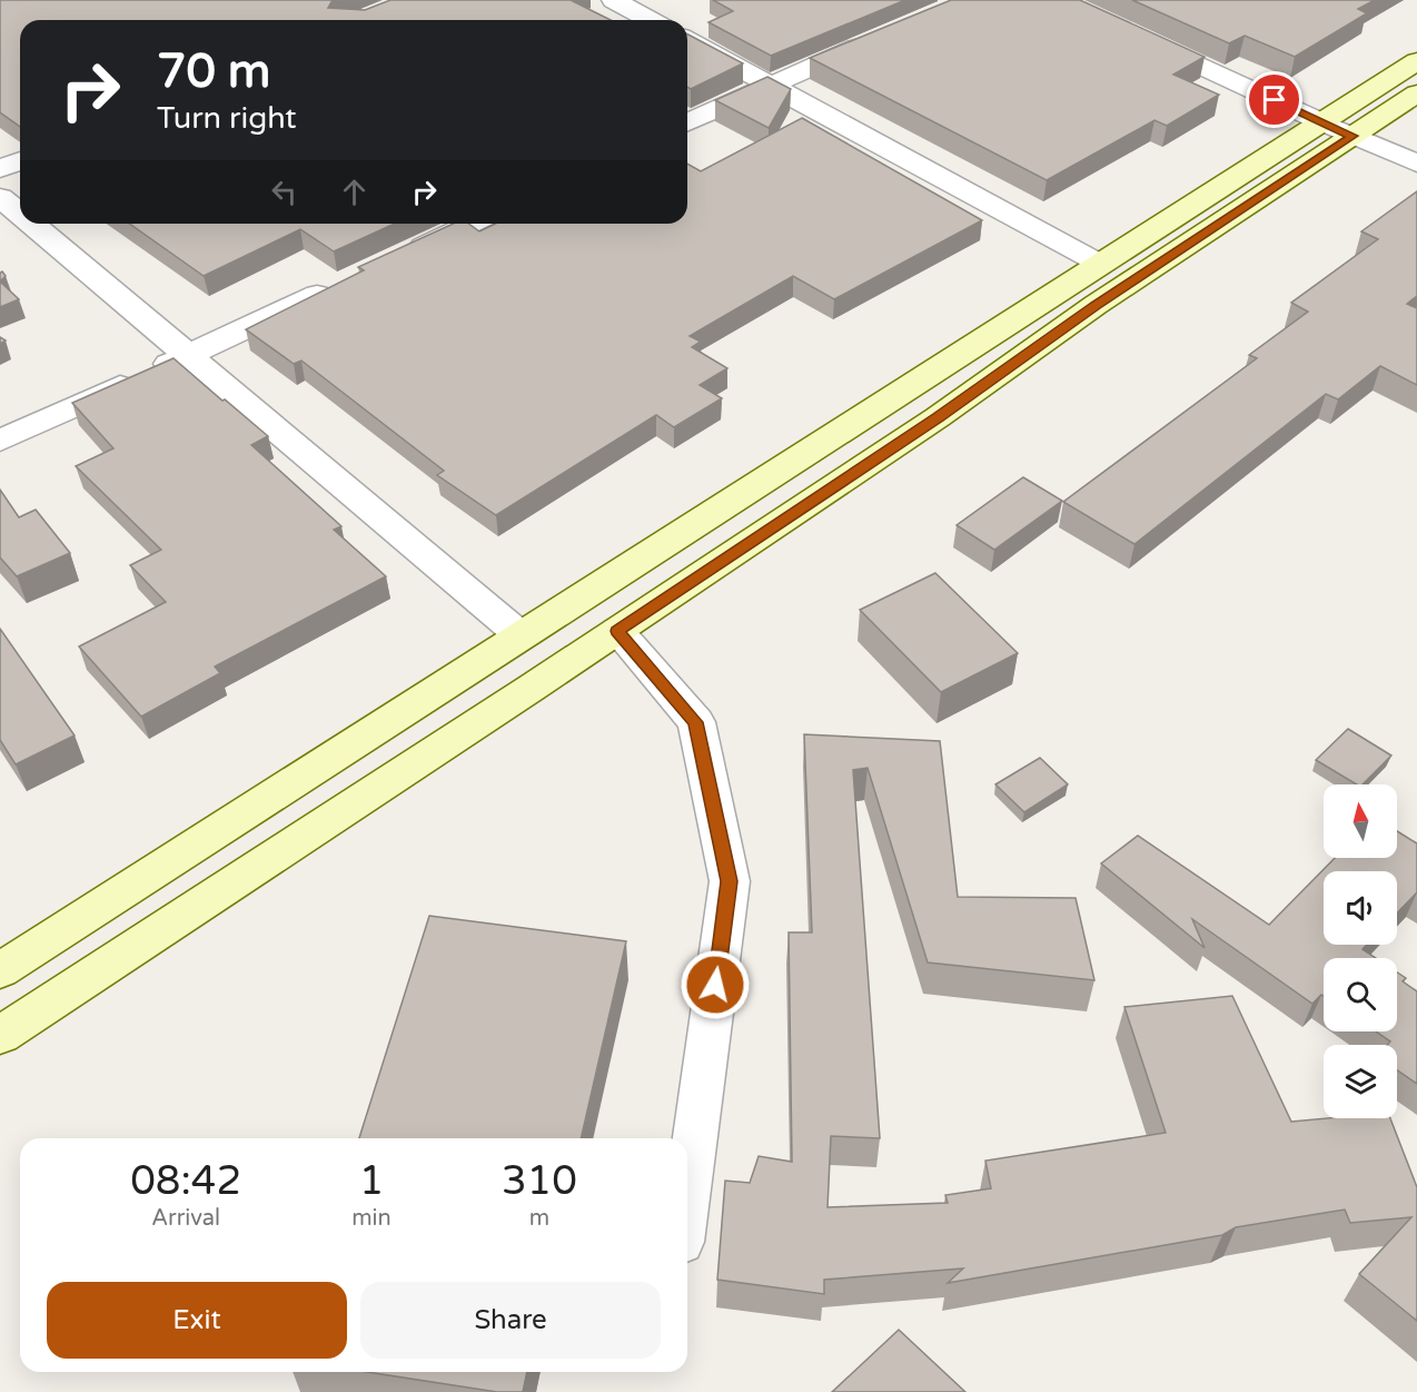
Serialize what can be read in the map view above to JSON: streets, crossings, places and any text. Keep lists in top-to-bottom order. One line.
{"north":"top","page":{"turn":["70 m","Turn right"],"eta":["08:42","Arrival","1","min","310","m"],"buttons":["Exit","Share"]}}
